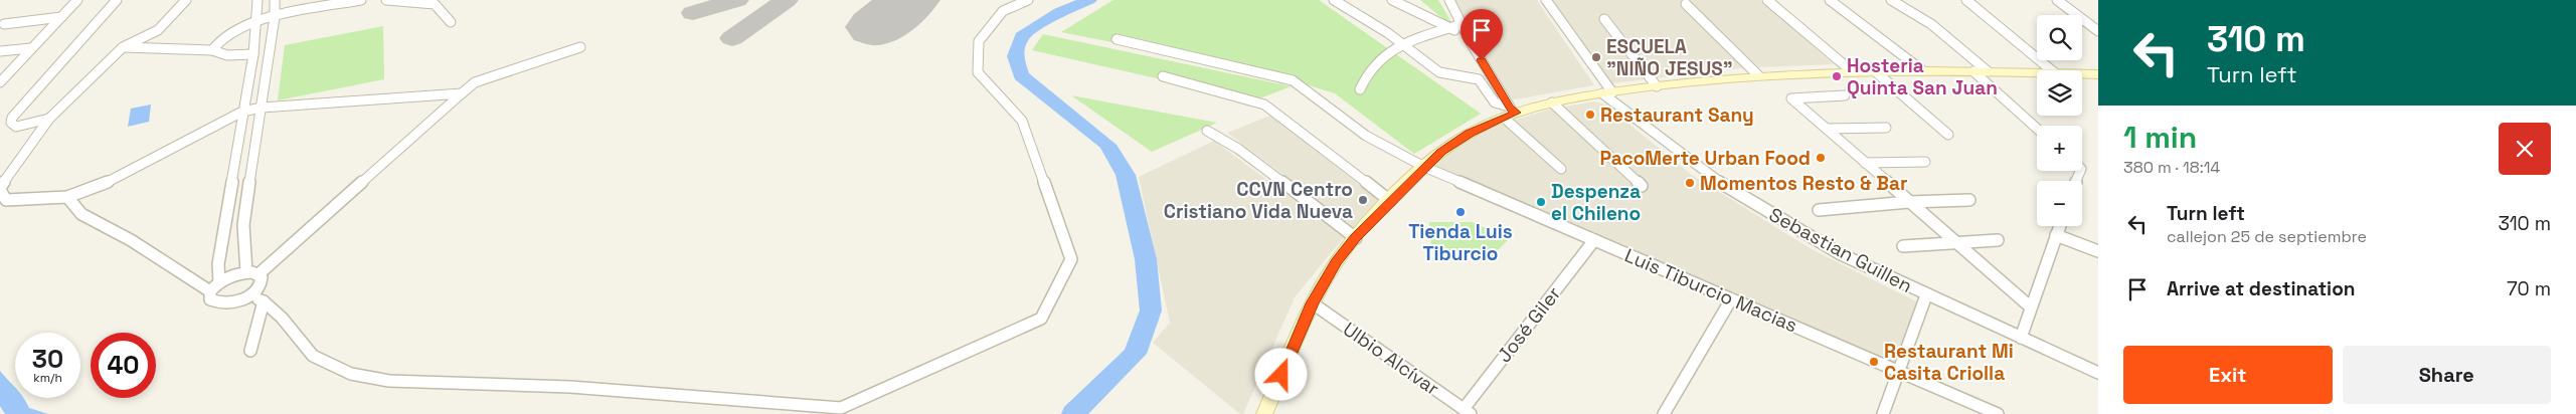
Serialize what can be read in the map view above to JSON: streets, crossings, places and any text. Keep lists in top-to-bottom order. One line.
{"streets":{"street":["Sebastian Guillen","Luis Tiburcio Macias","José Giler","Ulbio Alcívar"]},"crossings":[["Luis Tiburcio Macias","José Giler"],["José Giler","Ulbio Alcívar"]],"places":["ESCUELA \"NIÑO JESUS\"","Hosteria Quinta San Juan","Restaurant Sany","PacoMerte Urban Food","Momentos Resto & Bar","CCVN Centro Cristiano Vida Nueva","Despenza el Chileno","Tienda Luis Tiburcio","Restaurant Mi Casita Criolla"],"page":{"turn":["310 m","Turn left"],"map_buttons":["+","−"],"heading":["1 min","380 m · 18:14"],"list":[{"name":"Turn left","note":"callejon 25 de septiembre","value":"310 m"},{"name":"Arrive at destination","value":"70 m"}],"speed":"30 km/h","limit":"40","buttons":["Exit","Share"]}}
